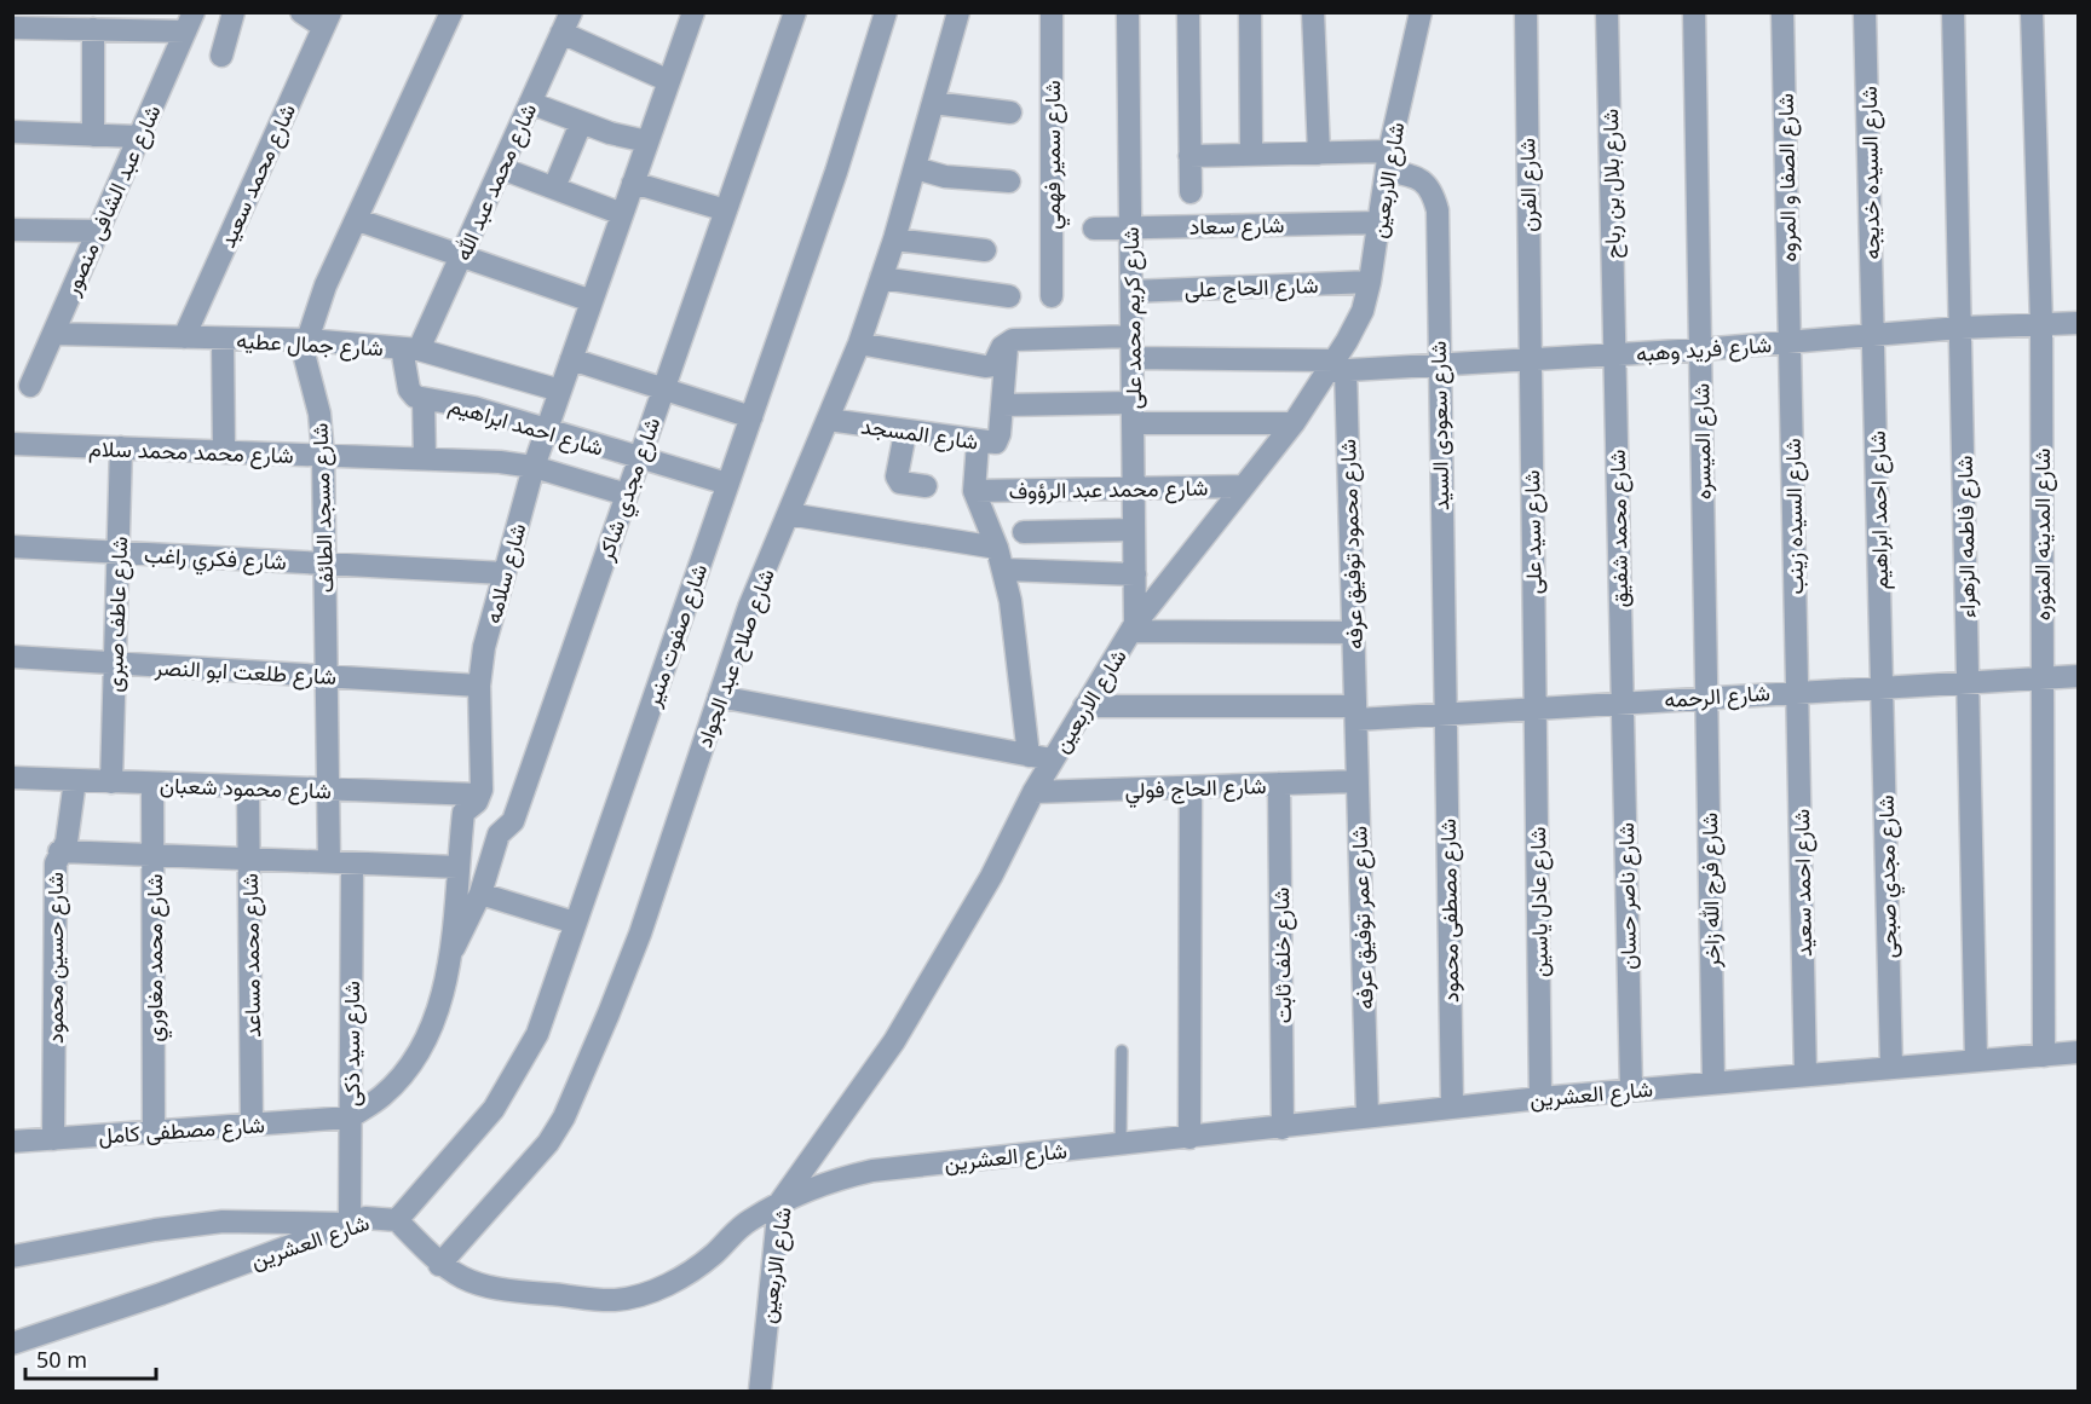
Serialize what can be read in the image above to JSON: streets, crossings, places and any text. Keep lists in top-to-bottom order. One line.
{"streets":{"street":["شارع سمير فهمي","شارع السيده خديجه","شارع محمد سعيد","شارع الصفا و المروه","شارع الاربعين","شارع محمد عبد الله","شارع بلال بن رباح","شارع الفرن","شارع عبد الشافى منصور","شارع سعاد","شارع الحاج على","شارع كريم محمد على","شارع جمال عطيه","شارع فريد وهبه","شارع احمد ابراهيم","شارع سعودى السيد","شارع المسجد","شارع الميسره","شارع محمد محمد سلام","شارع مجدي شاكر","شارع محمد عبد الرؤوف","شارع مسجد الطائف","شارع السيده زينب","شارع محمد شفيق","شارع سيد على","شارع المدينه المنوره","شارع فاطمه الزهراء","شارع محمود توفيق عرفه","شارع فكري راغب","شارع سلامه","شارع عاطف صبرى","شارع صفوت منير","شارع صلاح عبد الجواد","شارع طلعت ابو النصر","شارع الرحمه","شارع محمود شعبان","شارع الحاج فولي","شارع مجدي صبحى","شارع احمد سعيد","شارع فرج الله زاخر","شارع ناصر حسان","شارع عادل ياسين","شارع مصطفى محمود","شارع عمر توفيق عرفه","شارع محمد مساعد","شارع خلف ثابت","شارع حسين محمود","شارع محمد مغاوري","شارع سيد ذكى","شارع العشرين","شارع مصطفى كامل"]},"crossings":[["شارع السيده خديجه","شارع فريد وهبه"],["شارع السيده خديجه","شارع احمد ابراهيم"],["شارع محمد سعيد","شارع جمال عطيه"],["شارع الصفا و المروه","شارع فريد وهبه"],["شارع الصفا و المروه","شارع السيده زينب"],["شارع الاربعين","شارع سعاد"],["شارع الاربعين","شارع الحاج على"],["شارع الاربعين","شارع كريم محمد على"],["شارع الاربعين","شارع فريد وهبه"],["شارع الاربعين","شارع سعودى السيد"],["شارع الاربعين","شارع محمد عبد الرؤوف"],["شارع الاربعين","شارع محمود توفيق عرفه"],["شارع الاربعين","شارع الرحمه"],["شارع الاربعين","شارع الحاج فولي"],["شارع الاربعين","شارع العشرين"],["شارع محمد عبد الله","شارع جمال عطيه"],["شارع محمد عبد الله","شارع احمد ابراهيم"],["شارع بلال بن رباح","شارع فريد وهبه"],["شارع بلال بن رباح","شارع محمد شفيق"],["شارع الفرن","شارع فريد وهبه"],["شارع الفرن","شارع سيد على"],["شارع عبد الشافى منصور","شارع جمال عطيه"],["شارع سعاد","شارع كريم محمد على"],["شارع الحاج على","شارع كريم محمد على"],["شارع كريم محمد على","شارع فريد وهبه"],["شارع كريم محمد على","شارع محمد عبد الرؤوف"],["شارع جمال عطيه","شارع احمد ابراهيم"],["شارع جمال عطيه","شارع مسجد الطائف"],["شارع جمال عطيه","شارع سلامه"],["شارع فريد وهبه","شارع احمد ابراهيم"],["شارع فريد وهبه","شارع سعودى السيد"],["شارع فريد وهبه","شارع المسجد"],["شارع فريد وهبه","شارع الميسره"],["شارع فريد وهبه","شارع السيده زينب"],["شارع فريد وهبه","شارع محمد شفيق"],["شارع فريد وهبه","شارع سيد على"],["شارع فريد وهبه","شارع المدينه المنوره"],["شارع فريد وهبه","شارع فاطمه الزهراء"],["شارع فريد وهبه","شارع محمود توفيق عرفه"],["شارع احمد ابراهيم","شارع مجدي شاكر"],["شارع احمد ابراهيم","شارع سلامه"],["شارع احمد ابراهيم","شارع صفوت منير"],["شارع احمد ابراهيم","شارع الرحمه"],["شارع احمد ابراهيم","شارع مجدي صبحى"],["شارع سعودى السيد","شارع الرحمه"],["شارع سعودى السيد","شارع مصطفى محمود"],["شارع المسجد","شارع صلاح عبد الجواد"],["شارع الميسره","شارع الرحمه"],["شارع الميسره","شارع فرج الله زاخر"],["شارع محمد محمد سلام","شارع مجدي شاكر"],["شارع محمد محمد سلام","شارع مسجد الطائف"],["شارع محمد محمد سلام","شارع سلامه"],["شارع محمد محمد سلام","شارع عاطف صبرى"],["شارع مجدي شاكر","شارع سلامه"],["شارع مسجد الطائف","شارع فكري راغب"],["شارع مسجد الطائف","شارع طلعت ابو النصر"],["شارع مسجد الطائف","شارع محمود شعبان"],["شارع السيده زينب","شارع الرحمه"],["شارع السيده زينب","شارع احمد سعيد"],["شارع محمد شفيق","شارع الرحمه"],["شارع محمد شفيق","شارع ناصر حسان"],["شارع سيد على","شارع الرحمه"],["شارع سيد على","شارع عادل ياسين"],["شارع المدينه المنوره","شارع الرحمه"],["شارع المدينه المنوره","شارع العشرين"],["شارع فاطمه الزهراء","شارع الرحمه"],["شارع فاطمه الزهراء","شارع العشرين"],["شارع محمود توفيق عرفه","شارع الرحمه"],["شارع محمود توفيق عرفه","شارع عمر توفيق عرفه"],["شارع فكري راغب","شارع سلامه"],["شارع فكري راغب","شارع عاطف صبرى"],["شارع سلامه","شارع طلعت ابو النصر"],["شارع سلامه","شارع محمود شعبان"],["شارع سلامه","شارع سيد ذكى"],["شارع سلامه","شارع مصطفى كامل"],["شارع عاطف صبرى","شارع طلعت ابو النصر"],["شارع عاطف صبرى","شارع محمود شعبان"],["شارع صفوت منير","شارع العشرين"],["شارع صلاح عبد الجواد","شارع العشرين"],["شارع الرحمه","شارع مجدي صبحى"],["شارع الرحمه","شارع احمد سعيد"],["شارع الرحمه","شارع فرج الله زاخر"],["شارع الرحمه","شارع ناصر حسان"],["شارع الرحمه","شارع عادل ياسين"],["شارع الرحمه","شارع مصطفى محمود"],["شارع الرحمه","شارع عمر توفيق عرفه"],["شارع محمود شعبان","شارع محمد مساعد"],["شارع محمود شعبان","شارع حسين محمود"],["شارع محمود شعبان","شارع محمد مغاوري"],["شارع الحاج فولي","شارع عمر توفيق عرفه"],["شارع الحاج فولي","شارع خلف ثابت"],["شارع مجدي صبحى","شارع العشرين"],["شارع احمد سعيد","شارع العشرين"],["شارع فرج الله زاخر","شارع العشرين"],["شارع ناصر حسان","شارع العشرين"],["شارع عادل ياسين","شارع العشرين"],["شارع مصطفى محمود","شارع العشرين"],["شارع عمر توفيق عرفه","شارع العشرين"],["شارع محمد مساعد","شارع مصطفى كامل"],["شارع خلف ثابت","شارع العشرين"],["شارع حسين محمود","شارع مصطفى كامل"],["شارع محمد مغاوري","شارع مصطفى كامل"],["شارع سيد ذكى","شارع العشرين"],["شارع سيد ذكى","شارع مصطفى كامل"]],"scale_bar":"50 m"}
